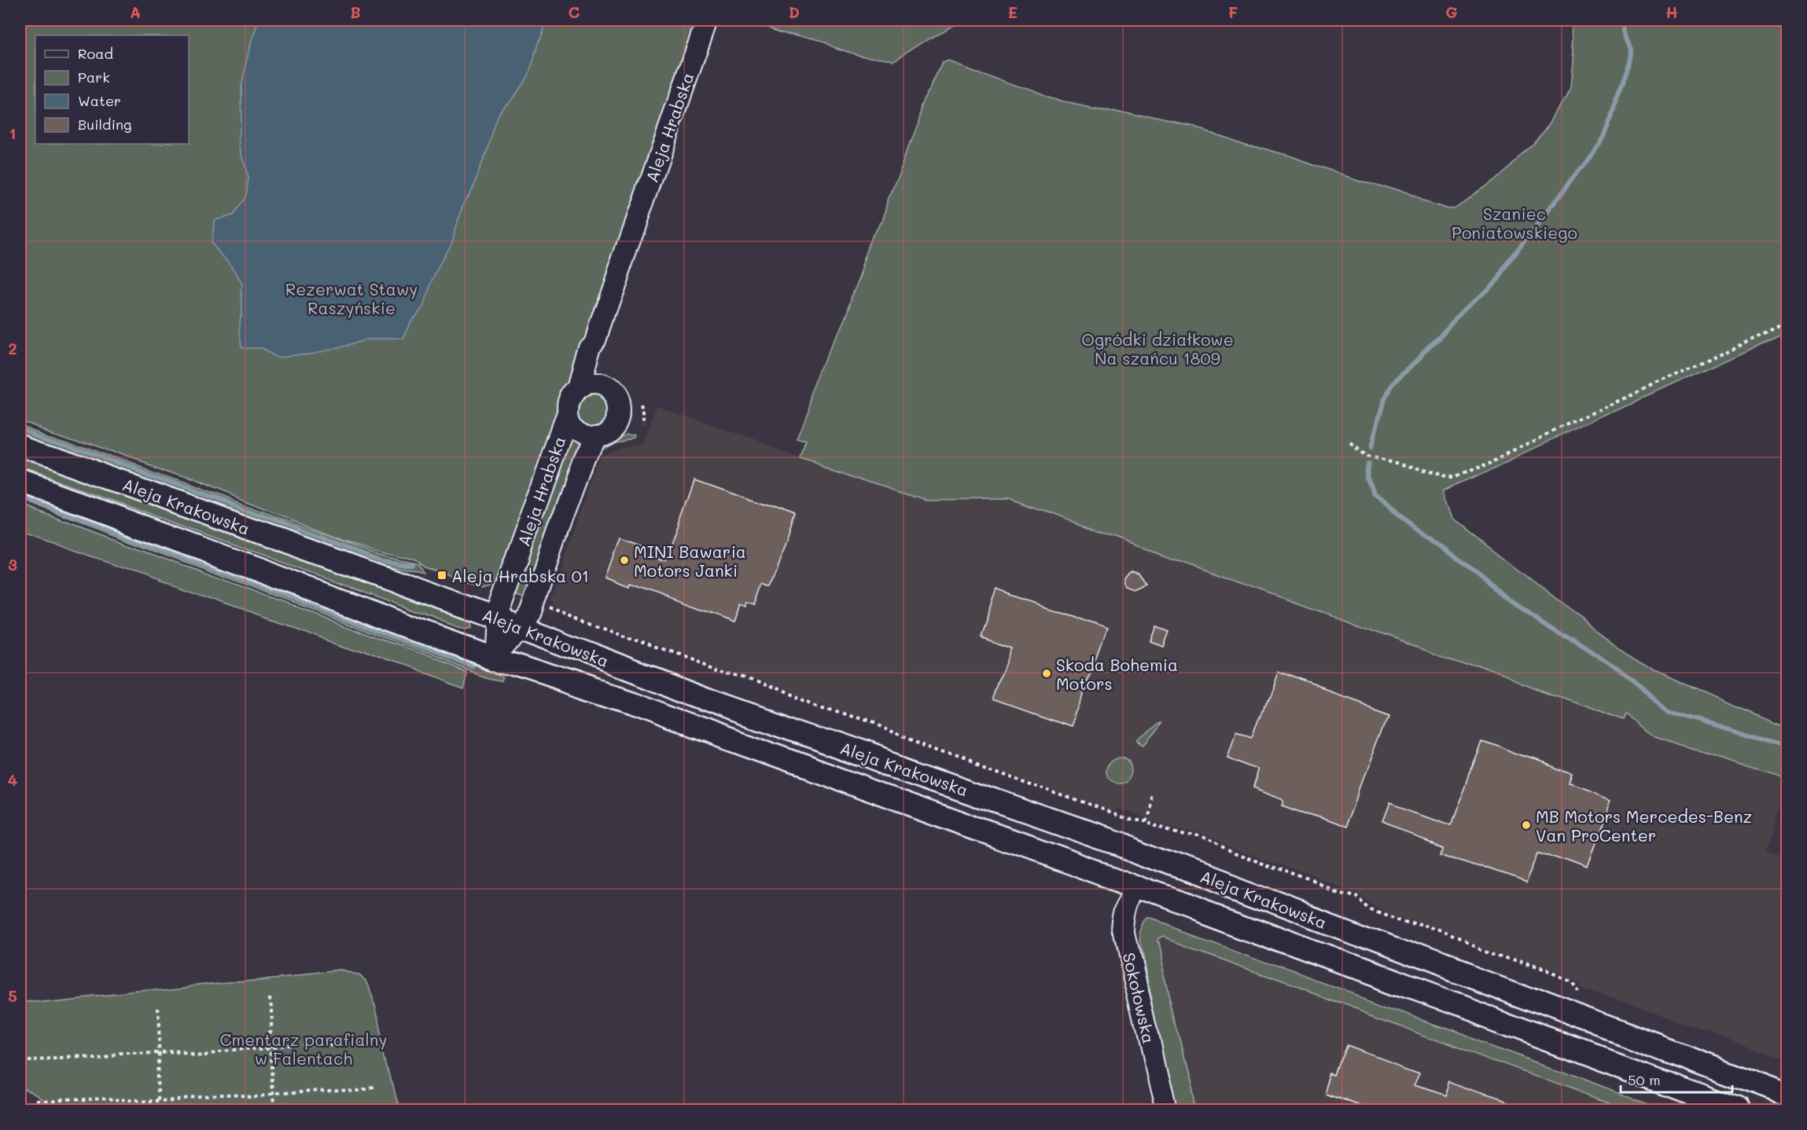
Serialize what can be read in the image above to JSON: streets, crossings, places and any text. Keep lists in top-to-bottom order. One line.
{"streets":{"main road":["Aleja Krakowska"],"street":["Aleja Hrabska","Sokołowska"]},"crossings":[["Aleja Hrabska","Aleja Krakowska"],["Aleja Krakowska","Sokołowska"]],"parks":["Szaniec Poniatowskiego","Rezerwat Stawy Raszyńskie","Ogródki działkowe Na szańcu 1809","Cmentarz parafialny w Falentach"],"places":{"other":["MINI Bawaria Motors Janki","Skoda Bohemia Motors","MB Motors Mercedes-Benz Van ProCenter"],"transit":["Aleja Hrabska 01"]},"legend":["Road","Park","Water","Building"],"scale_bar":"50 m","grid":{"columns":["A","B","C","D","E","F","G","H"],"rows":["1","2","3","4","5"]}}
